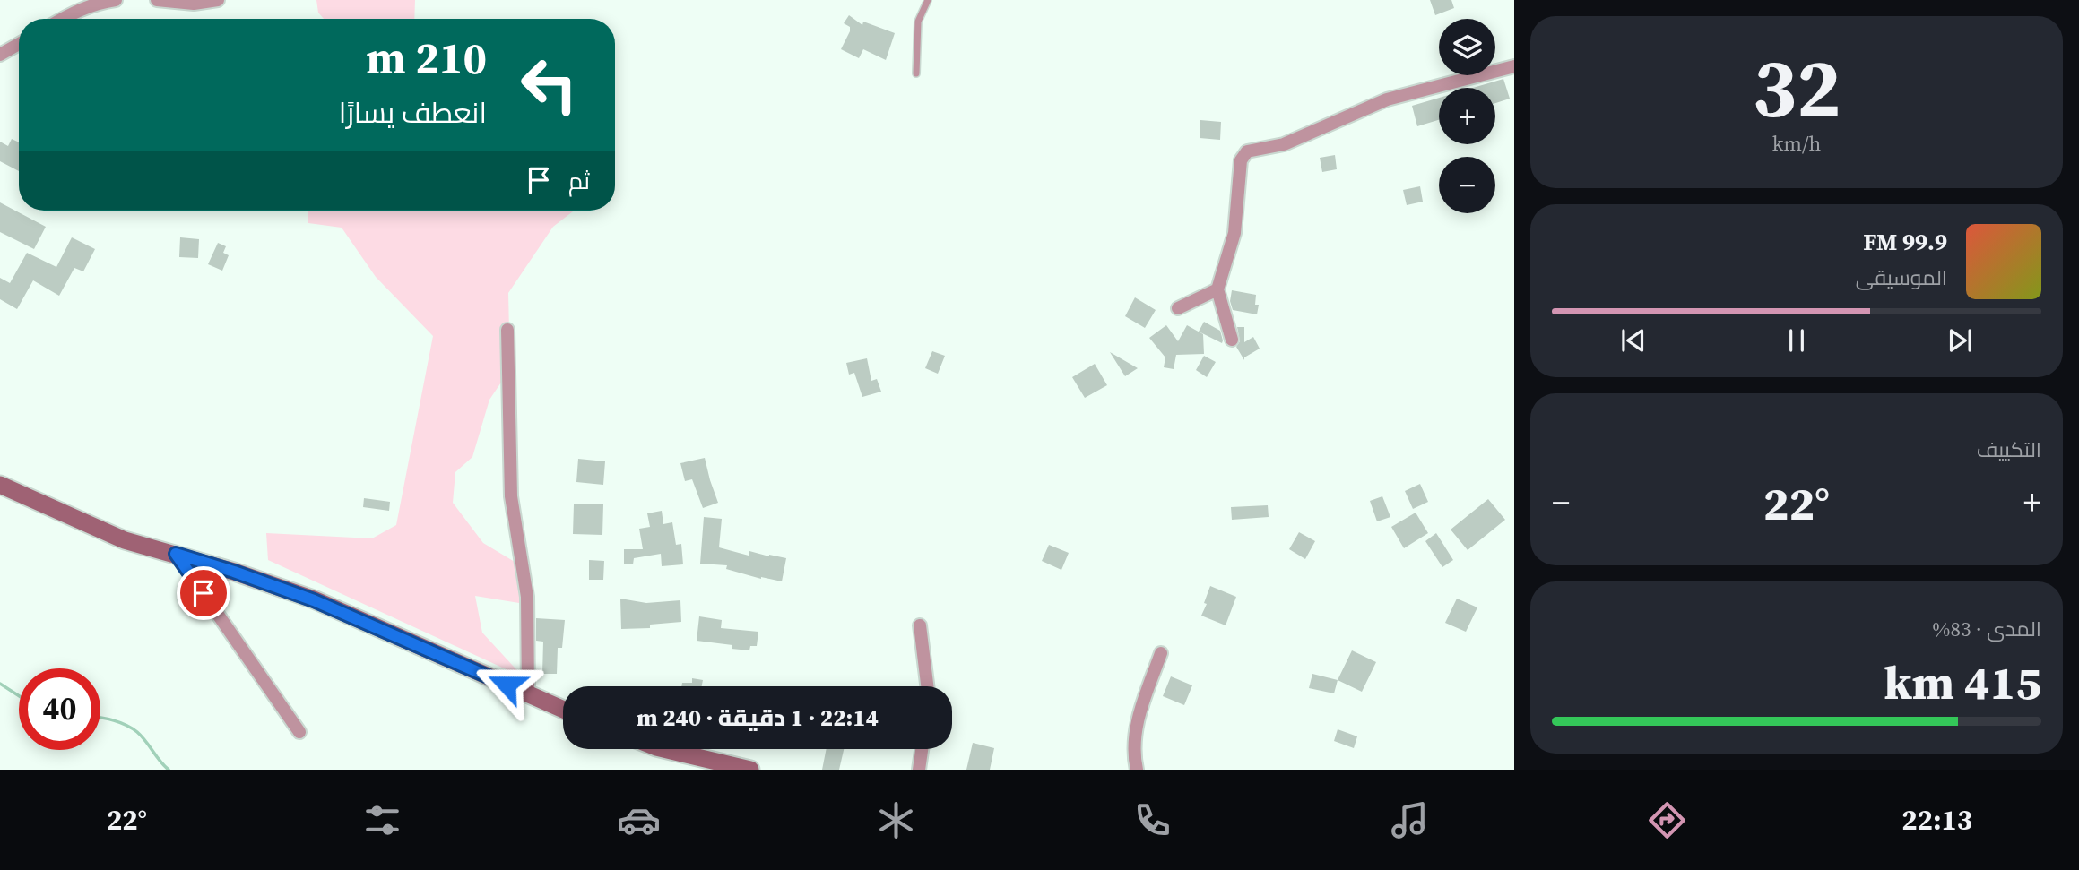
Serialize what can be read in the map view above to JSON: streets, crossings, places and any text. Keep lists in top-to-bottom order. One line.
{"page":{"tile":[["32","km/h"],"التكييف",["المدى · 83%","415 km"]],"map_buttons":["+","−"],"turn":["210 m","انعطف يسارًا"],"then":"ثم","song":["99.9 FM","الموسيقى"],"heat":["−","22°","+"],"limit":"40","trip":"22:14 · 1 دقيقة · 240 m","tabs":["22:13","22°"]}}
